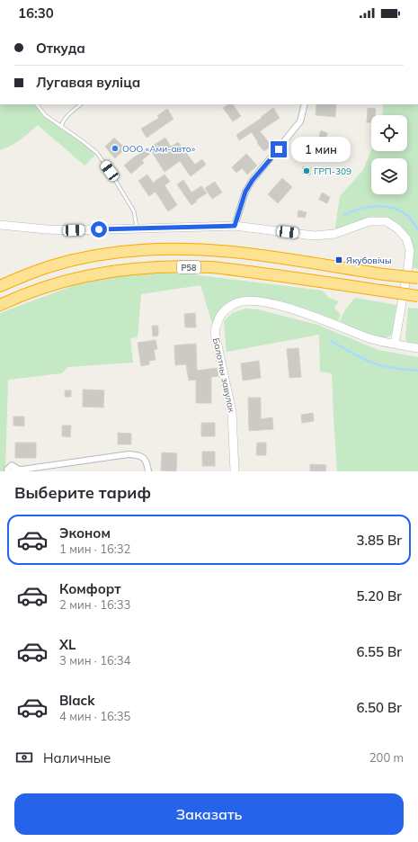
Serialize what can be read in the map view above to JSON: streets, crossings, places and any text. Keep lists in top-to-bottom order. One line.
{"streets":{"highway":["Р58"],"main road":["Балотны завулак"]},"places":{"other":["ООО «Ами-авто»","ГРП-309"],"transit":["Якубовічы"]},"page":{"status":"16:30","banner":["Откуда","Лугавая вуліца"],"bubble":"1 мин","heading":"Выберите тариф","list":[{"name":"Эконом","note":"1 мин · 16:32","value":"3.85 Br"},{"name":"Комфорт","note":"2 мин · 16:33","value":"5.20 Br"},{"name":"XL","note":"3 мин · 16:34","value":"6.55 Br"},{"name":"Black","note":"4 мин · 16:35","value":"6.50 Br"}],"pay":["Наличные","200 m"],"buttons":"Заказать"}}
